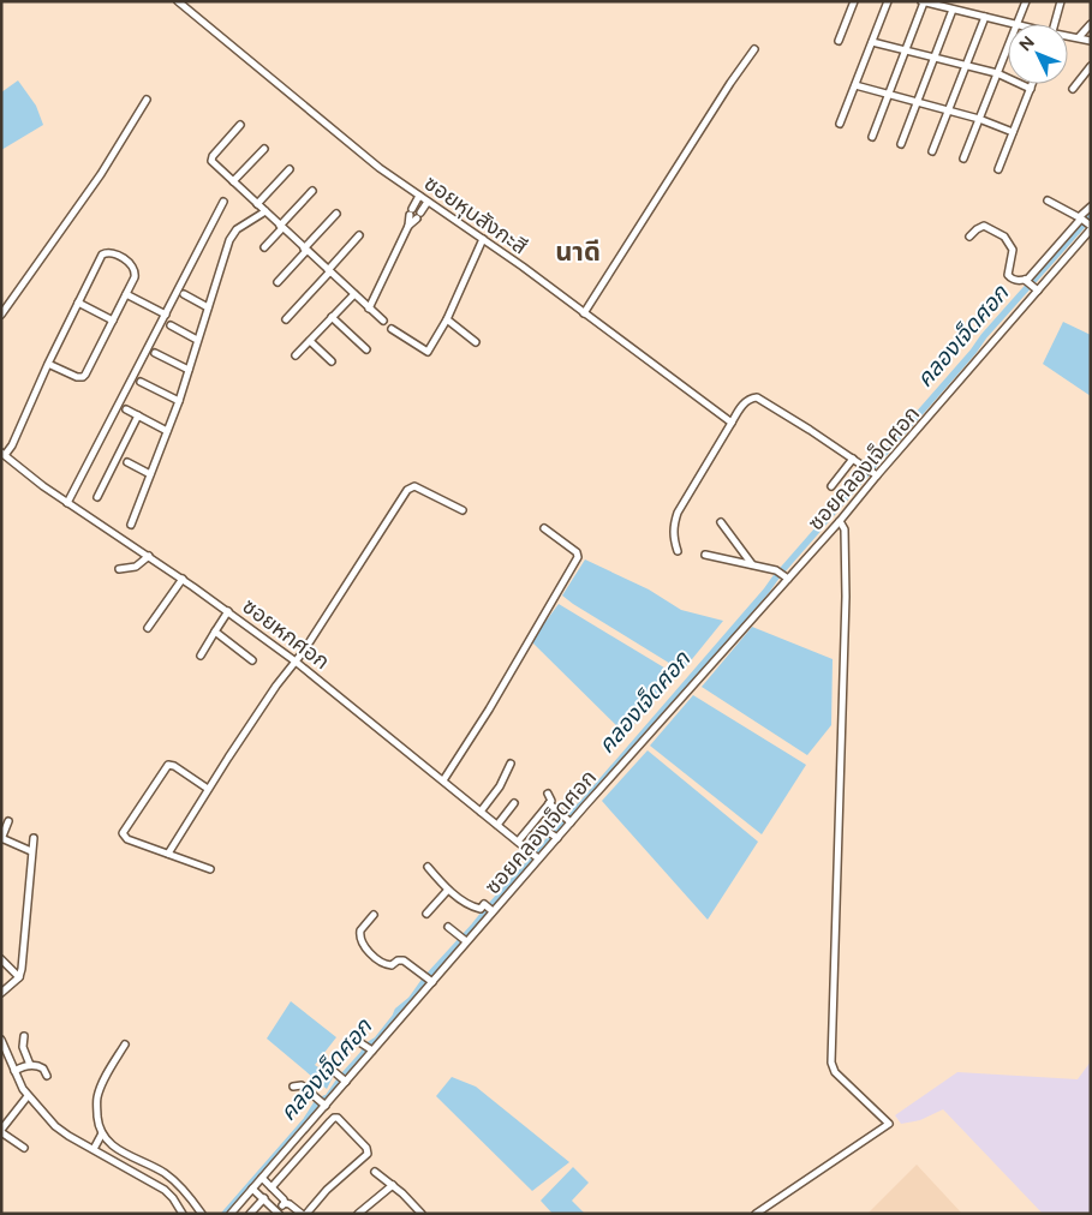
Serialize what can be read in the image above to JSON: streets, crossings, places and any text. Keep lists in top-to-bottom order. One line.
{"streets":{"street":["ซอยหุบสังกะสี","ซอยคลองเจ็ดศอก","ซอยหกศอก"]},"crossings":[["ซอยคลองเจ็ดศอก","ซอยหกศอก"]],"districts":["นาดี"],"water":["คลองเจ็ดศอก"],"north":"top left"}
